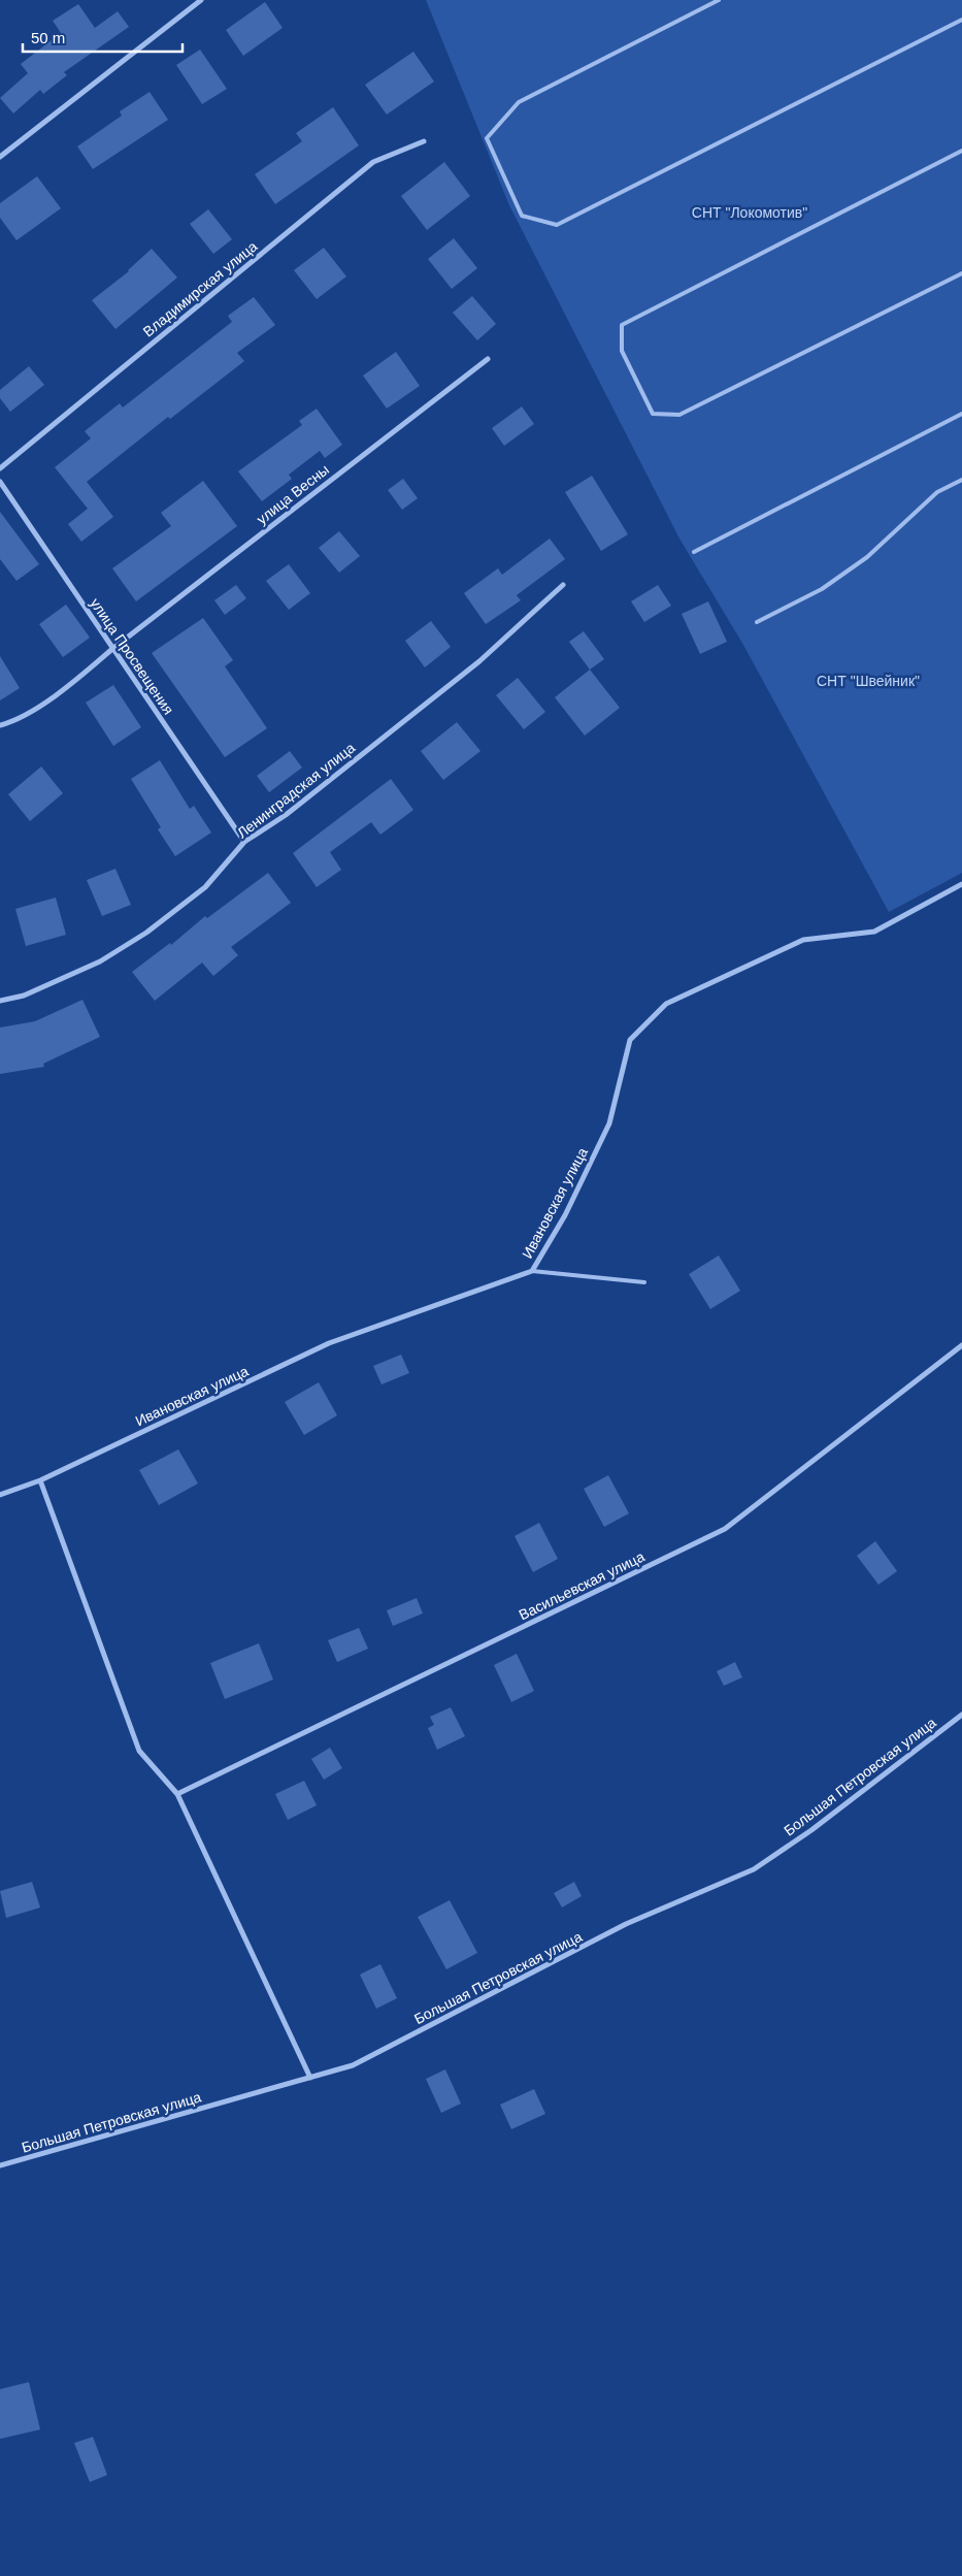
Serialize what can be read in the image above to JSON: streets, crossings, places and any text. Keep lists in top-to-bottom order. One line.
{"streets":{"street":["Владимирская улица","улица Весны","улица Просвещения","Ленинградская улица","Ивановская улица","Васильевская улица","Большая Петровская улица"]},"crossings":[["улица Весны","улица Просвещения"],["улица Просвещения","Ленинградская улица"]],"parks":["СНТ \"Локомотив\"","СНТ \"Швейник\""],"scale_bar":"50 m"}
